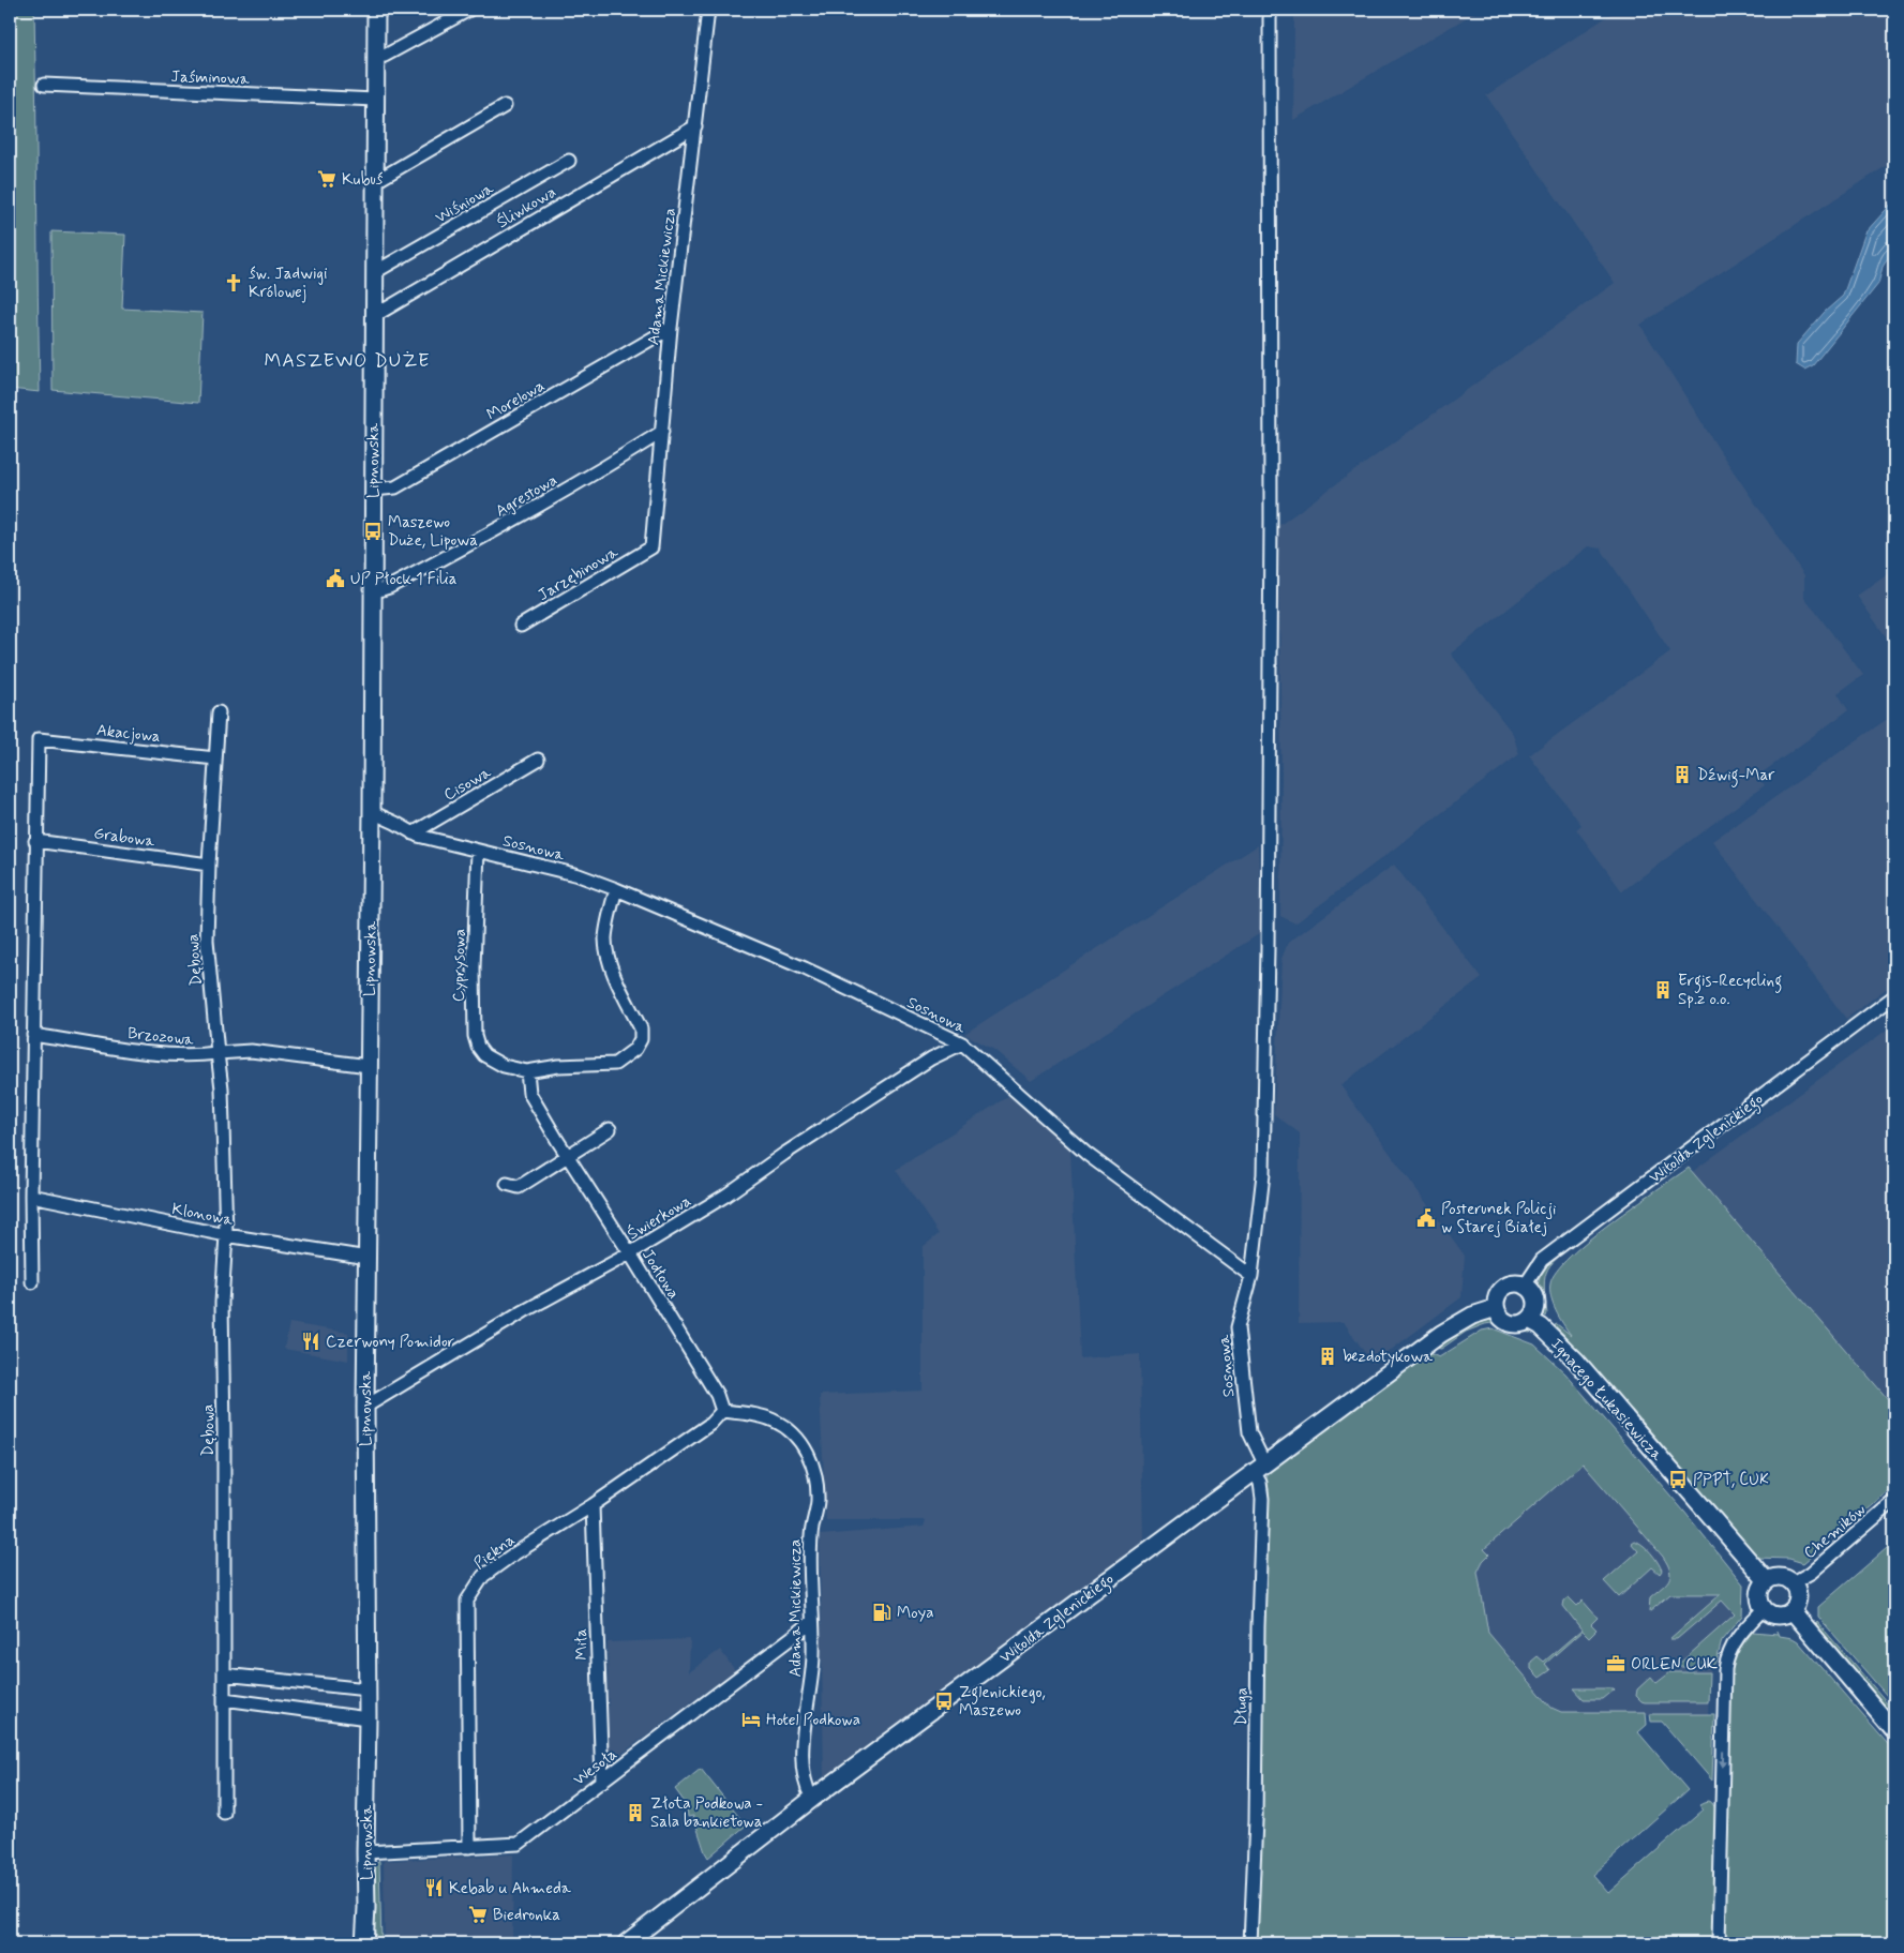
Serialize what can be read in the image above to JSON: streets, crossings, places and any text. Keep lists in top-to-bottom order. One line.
{"streets":{"main road":["Lipnowska","Witolda Zglenickiego","Ignacego Łukasiewicza"],"street":["Jaśminowa","Wiśniowa","Śliwkowa","Adama Mickiewicza","Morelowa","Agrestowa","Jarzębinowa","Akacjowa","Cisowa","Grabowa","Sosnowa","Dębowa","Cyprysowa","Brzozowa","Klonowa","Świerkowa","Jodłowa","Chemików","Piękna","Miła","Długa","Wesoła"]},"crossings":[["Jaśminowa","Lipnowska"],["Wiśniowa","Lipnowska"],["Śliwkowa","Adama Mickiewicza"],["Śliwkowa","Lipnowska"],["Adama Mickiewicza","Morelowa"],["Adama Mickiewicza","Agrestowa"],["Adama Mickiewicza","Jarzębinowa"],["Adama Mickiewicza","Witolda Zglenickiego"],["Adama Mickiewicza","Jodłowa"],["Adama Mickiewicza","Piękna"],["Adama Mickiewicza","Wesoła"],["Morelowa","Lipnowska"],["Lipnowska","Agrestowa"],["Lipnowska","Sosnowa"],["Lipnowska","Klonowa"],["Lipnowska","Świerkowa"],["Lipnowska","Wesoła"],["Akacjowa","Grabowa"],["Akacjowa","Dębowa"],["Cisowa","Sosnowa"],["Grabowa","Dębowa"],["Sosnowa","Cyprysowa"],["Sosnowa","Witolda Zglenickiego"],["Sosnowa","Świerkowa"],["Sosnowa","Długa"],["Dębowa","Brzozowa"],["Dębowa","Klonowa"],["Cyprysowa","Jodłowa"],["Witolda Zglenickiego","Ignacego Łukasiewicza"],["Witolda Zglenickiego","Długa"],["Świerkowa","Jodłowa"],["Jodłowa","Piękna"],["Ignacego Łukasiewicza","Chemików"],["Piękna","Miła"],["Piękna","Wesoła"],["Miła","Wesoła"]],"districts":["MASZEWO DUŻE"],"places":{"supermarket":["Kubuś","Biedronka"],"church":["św. Jadwigi Królowej"],"bus stop":["Maszewo Duże, Lipowa","PPPT, CUK","Zglenickiego, Maszewo"],"public building":["UP Płock 1 Filia","Posterunek Policji w Starej Białej"],"building":["Dźwig-Mar","Ergis-Recycling Sp.z o.o.","bezdotykowa","Złota Podkowa - Sala bankietowa"],"restaurant":["Czerwony Pomidor","Kebab u Ahmeda"],"fuel station":["Moya"],"office":["ORLEN CUK"],"hotel":["Hotel Podkowa"]}}
